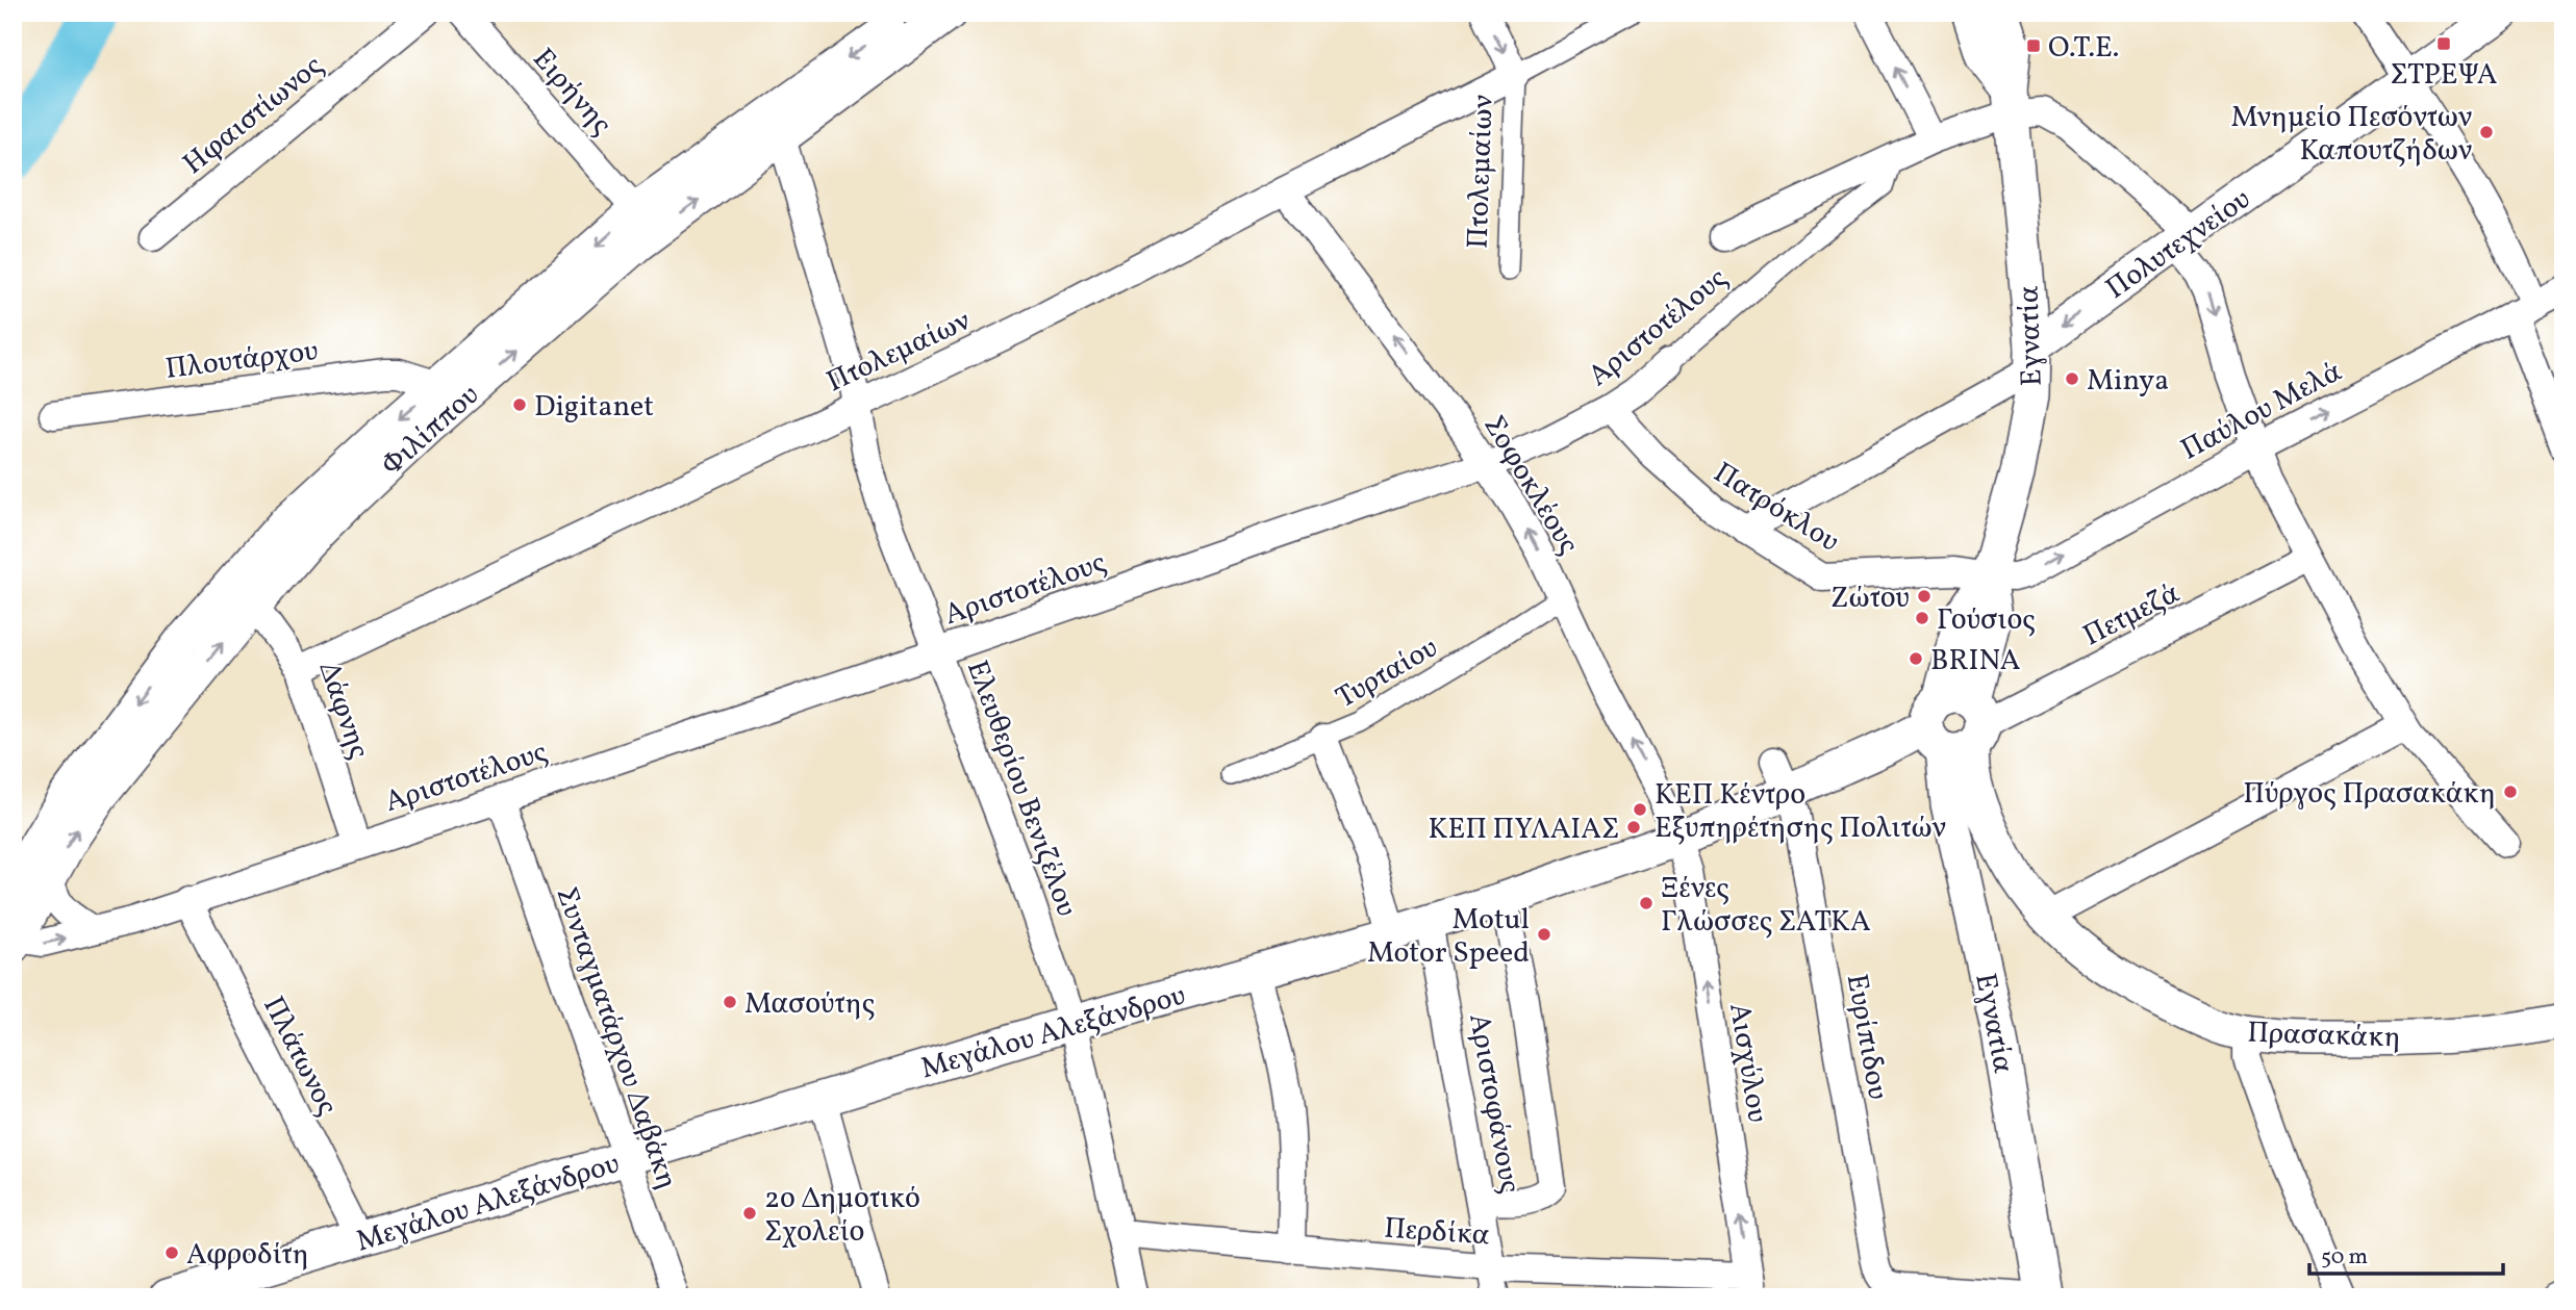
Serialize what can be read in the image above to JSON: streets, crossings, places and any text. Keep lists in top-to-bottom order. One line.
{"streets":{"street":["Ειρήνης","Ηφαιστίωνος","Πτολεμαίων","Πολυτεχνείου","Αριστοτέλους","Εγνατία","Πλουτάρχου","Παύλου Μελά","Φιλίππου","Σοφοκλέους","Πατρόκλου","Πετμεζά","Τυρταίου","Δάφνης","Ελευθερίου Βενιζέλου","Μεγάλου Αλεξάνδρου","Πρασακάκη","Ευρίπιδου","Συνταγματάρχου Δαβάκη","Πλάτωνος","Αισχύλου","Αριστοφάνους","Περδίκα"]},"crossings":[["Ειρήνης","Φιλίππου"],["Πτολεμαίων","Σοφοκλέους"],["Πτολεμαίων","Δάφνης"],["Πτολεμαίων","Ελευθερίου Βενιζέλου"],["Πολυτεχνείου","Αριστοτέλους"],["Πολυτεχνείου","Εγνατία"],["Αριστοτέλους","Εγνατία"],["Αριστοτέλους","Παύλου Μελά"],["Αριστοτέλους","Φιλίππου"],["Αριστοτέλους","Σοφοκλέους"],["Αριστοτέλους","Πατρόκλου"],["Αριστοτέλους","Πετμεζά"],["Αριστοτέλους","Δάφνης"],["Αριστοτέλους","Ελευθερίου Βενιζέλου"],["Αριστοτέλους","Συνταγματάρχου Δαβάκη"],["Αριστοτέλους","Πλάτωνος"],["Εγνατία","Παύλου Μελά"],["Εγνατία","Πατρόκλου"],["Εγνατία","Πετμεζά"],["Εγνατία","Μεγάλου Αλεξάνδρου"],["Εγνατία","Πρασακάκη"],["Εγνατία","Ευρίπιδου"],["Πλουτάρχου","Φιλίππου"],["Παύλου Μελά","Πατρόκλου"],["Φιλίππου","Δάφνης"],["Φιλίππου","Ελευθερίου Βενιζέλου"],["Σοφοκλέους","Τυρταίου"],["Σοφοκλέους","Μεγάλου Αλεξάνδρου"],["Σοφοκλέους","Αισχύλου"],["Πετμεζά","Μεγάλου Αλεξάνδρου"],["Πετμεζά","Πρασακάκη"],["Ελευθερίου Βενιζέλου","Μεγάλου Αλεξάνδρου"],["Ελευθερίου Βενιζέλου","Περδίκα"],["Μεγάλου Αλεξάνδρου","Πρασακάκη"],["Μεγάλου Αλεξάνδρου","Ευρίπιδου"],["Μεγάλου Αλεξάνδρου","Συνταγματάρχου Δαβάκη"],["Μεγάλου Αλεξάνδρου","Πλάτωνος"],["Μεγάλου Αλεξάνδρου","Αισχύλου"],["Μεγάλου Αλεξάνδρου","Αριστοφάνους"],["Αισχύλου","Περδίκα"],["Αριστοφάνους","Περδίκα"]],"one_way":["Παύλου Μελά","Σοφοκλέους","Αισχύλου"],"places":{"transit":["ΣΤΡΕΨΑ","Ο.Τ.Ε."],"other":["Μνημείο Πεσόντων Καπουτζήδων","Minya","Digitanet","Ζώτου","Γούσιος","BRINA","Πύργος Πρασακάκη","ΚΕΠ Κέντρο Εξυπηρέτησης Πολιτών","ΚΕΠ ΠΥΛΑΙΑΣ","Ξένες Γλώσσες ΣΑΤΚΑ","Motul Motor Speed","Μασούτης","2ο Δημοτικό Σχολείο","Αφροδίτη"]},"scale_bar":"50 m"}
